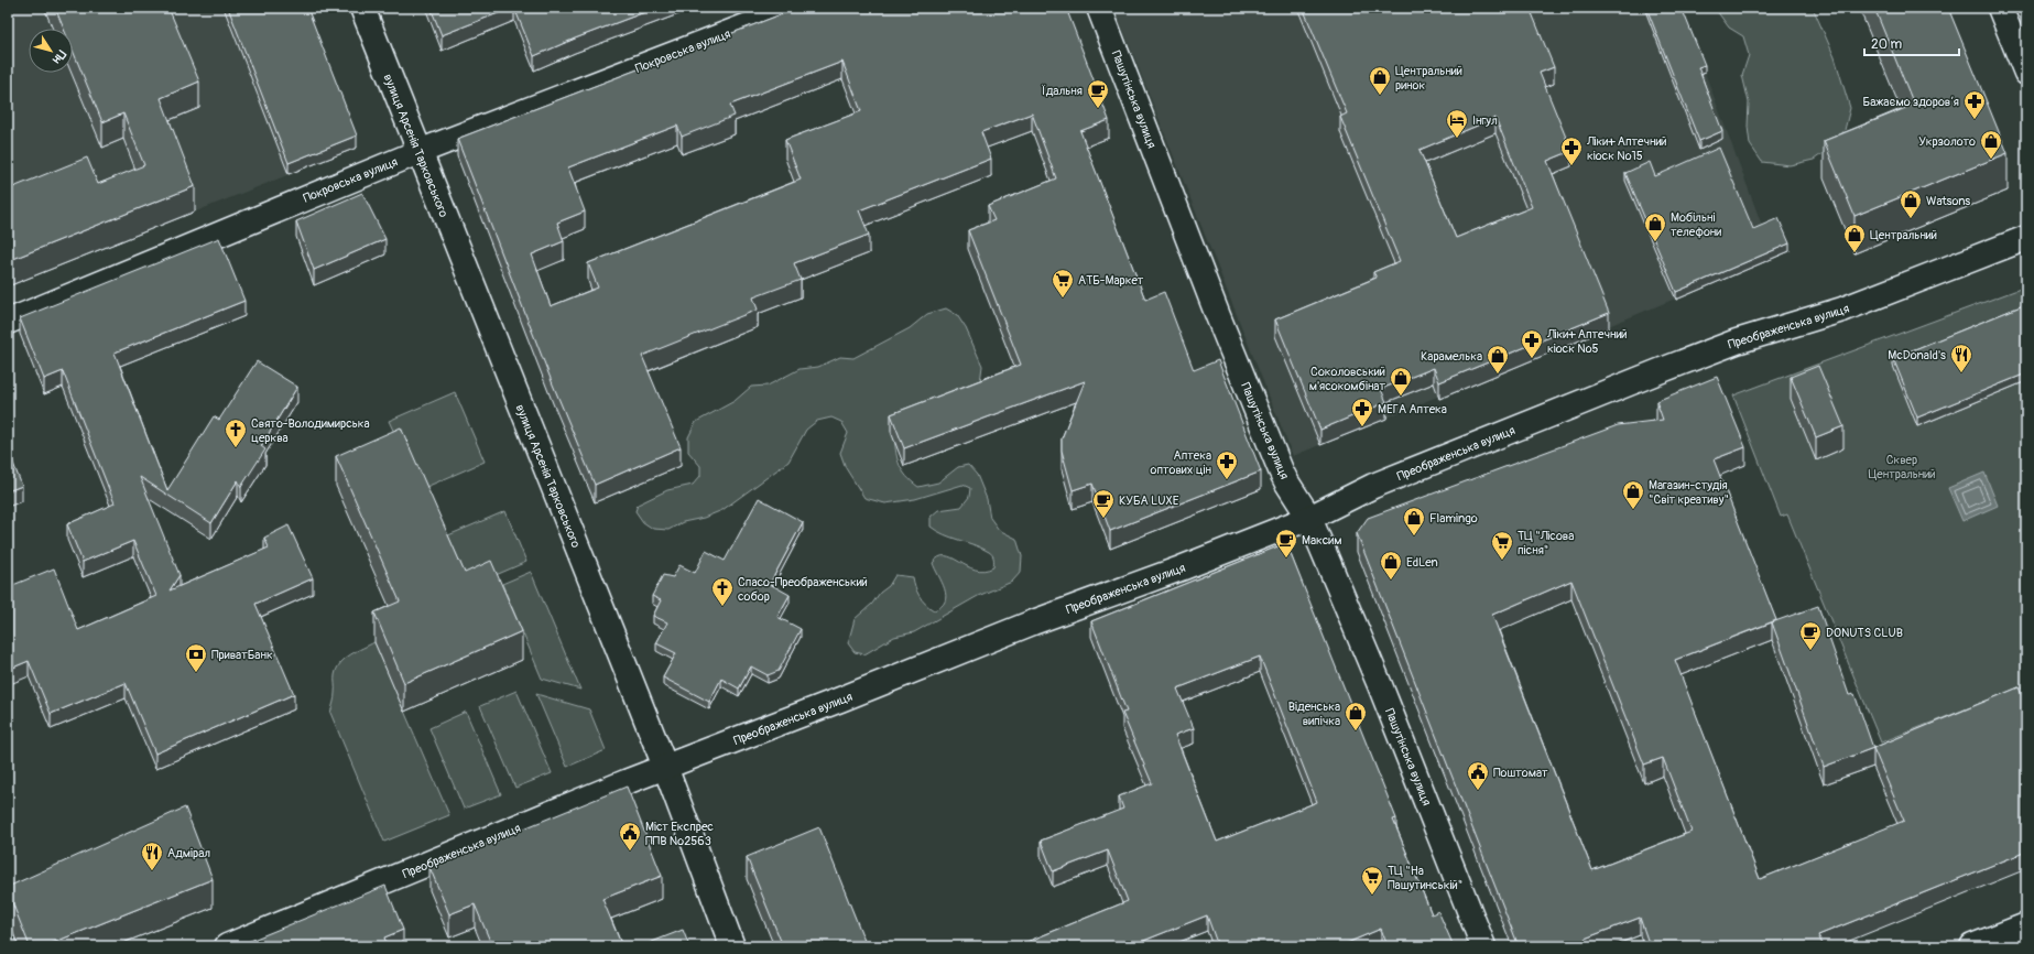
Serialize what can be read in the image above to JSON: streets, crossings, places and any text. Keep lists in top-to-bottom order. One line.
{"streets":{"street":["Покровська вулиця","Пашутінська вулиця","вулиця Арсенія Тарковського","Преображенська вулиця"]},"crossings":[["Покровська вулиця","вулиця Арсенія Тарковського"],["Пашутінська вулиця","Преображенська вулиця"],["вулиця Арсенія Тарковського","Преображенська вулиця"]],"parks":["Сквер Центральний"],"places":{"shop":["Центральний ринок","Укрзолото","Watsons","Мобільні телефони","Центральний","Карамелька","Соколовський м'ясокомбінат","Магазин-студія \"Світ креативу\"","Flamingo","EdLen","Віденська випічка"],"cafe":["Їдальня","КУБА LUXE","Максим","DONUTS CLUB"],"pharmacy":["Бажаємо здоровʼя","Ліки+ Аптечний кіоск №15","Ліки+ Аптечний кіоск №5","МЕГА Аптека","Аптека оптових цін"],"hotel":["Інгул"],"supermarket":["АТБ-Маркет","ТЦ \"Лісова пісня\"","ТЦ \"На Пашутинській\""],"restaurant":["McDonald's","Адмірал"],"church":["Свято-Володимирська церква","Спасо-Преображенський собор"],"bank":["ПриватБанк"],"public building":["Поштомат","Міст Експрес ППВ №2563"]},"scale_bar":"20 m","north":"bottom right"}
